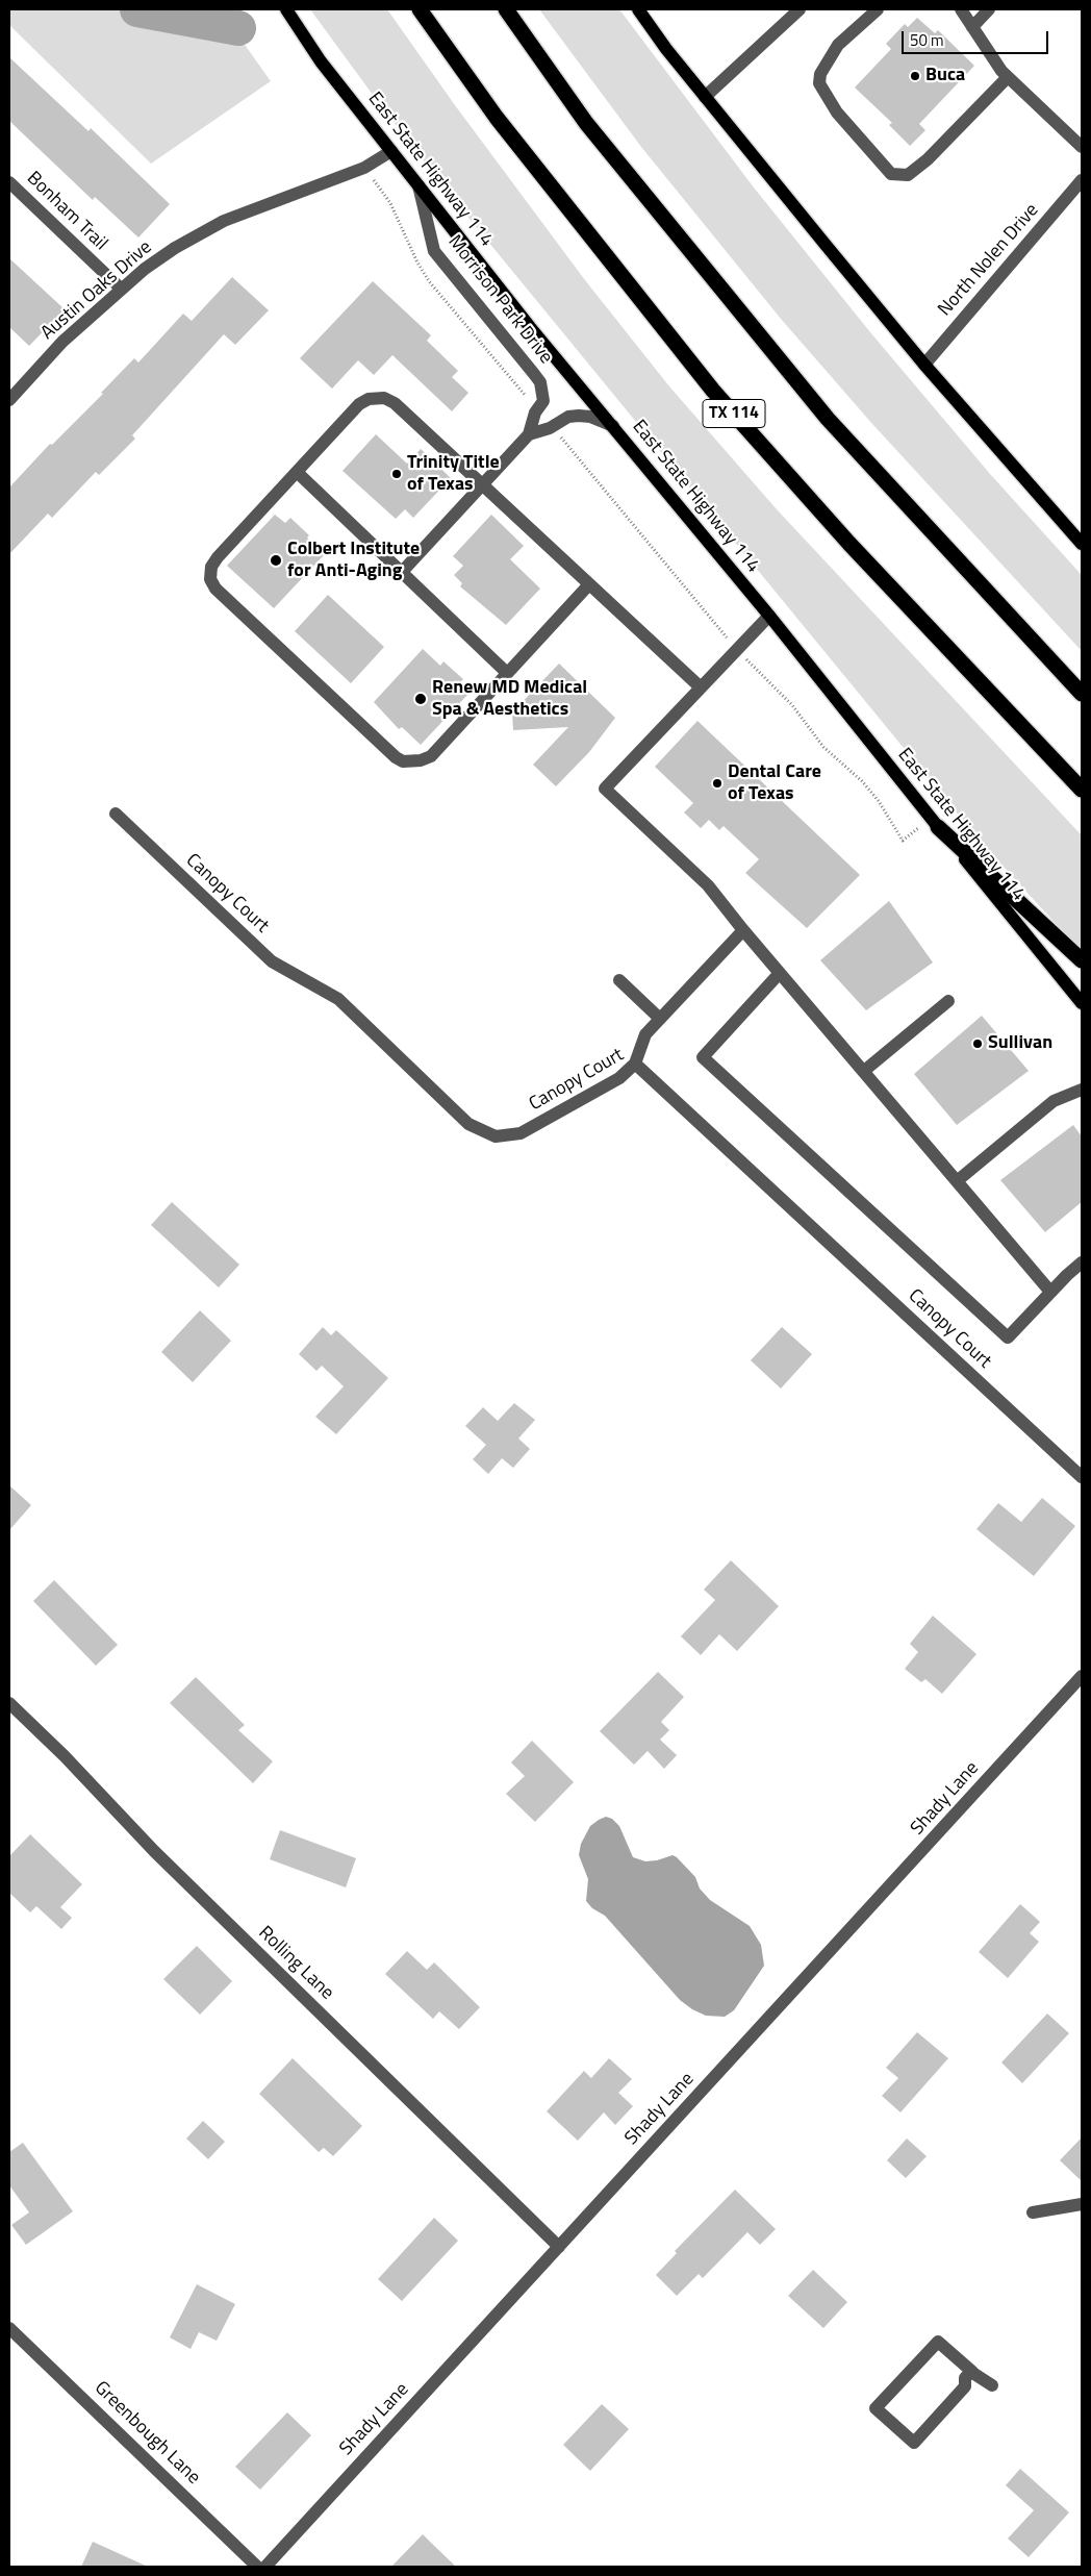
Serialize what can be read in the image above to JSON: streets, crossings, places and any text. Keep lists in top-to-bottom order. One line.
{"streets":{"highway":["TX 114"],"main road":["East State Highway 114"],"street":["Bonham Trail","North Nolen Drive","Austin Oaks Drive","Morrison Park Drive","Canopy Court","Shady Lane","Rolling Lane","Greenbough Lane"]},"crossings":[["East State Highway 114","Austin Oaks Drive"],["East State Highway 114","Morrison Park Drive"],["Bonham Trail","Austin Oaks Drive"],["Shady Lane","Rolling Lane"]],"places":["Buca","Trinity Title of Texas","Colbert Institute for Anti-Aging","Renew MD Medical Spa & Aesthetics","Dental Care of Texas","Sullivan"],"scale_bar":"50 m"}
